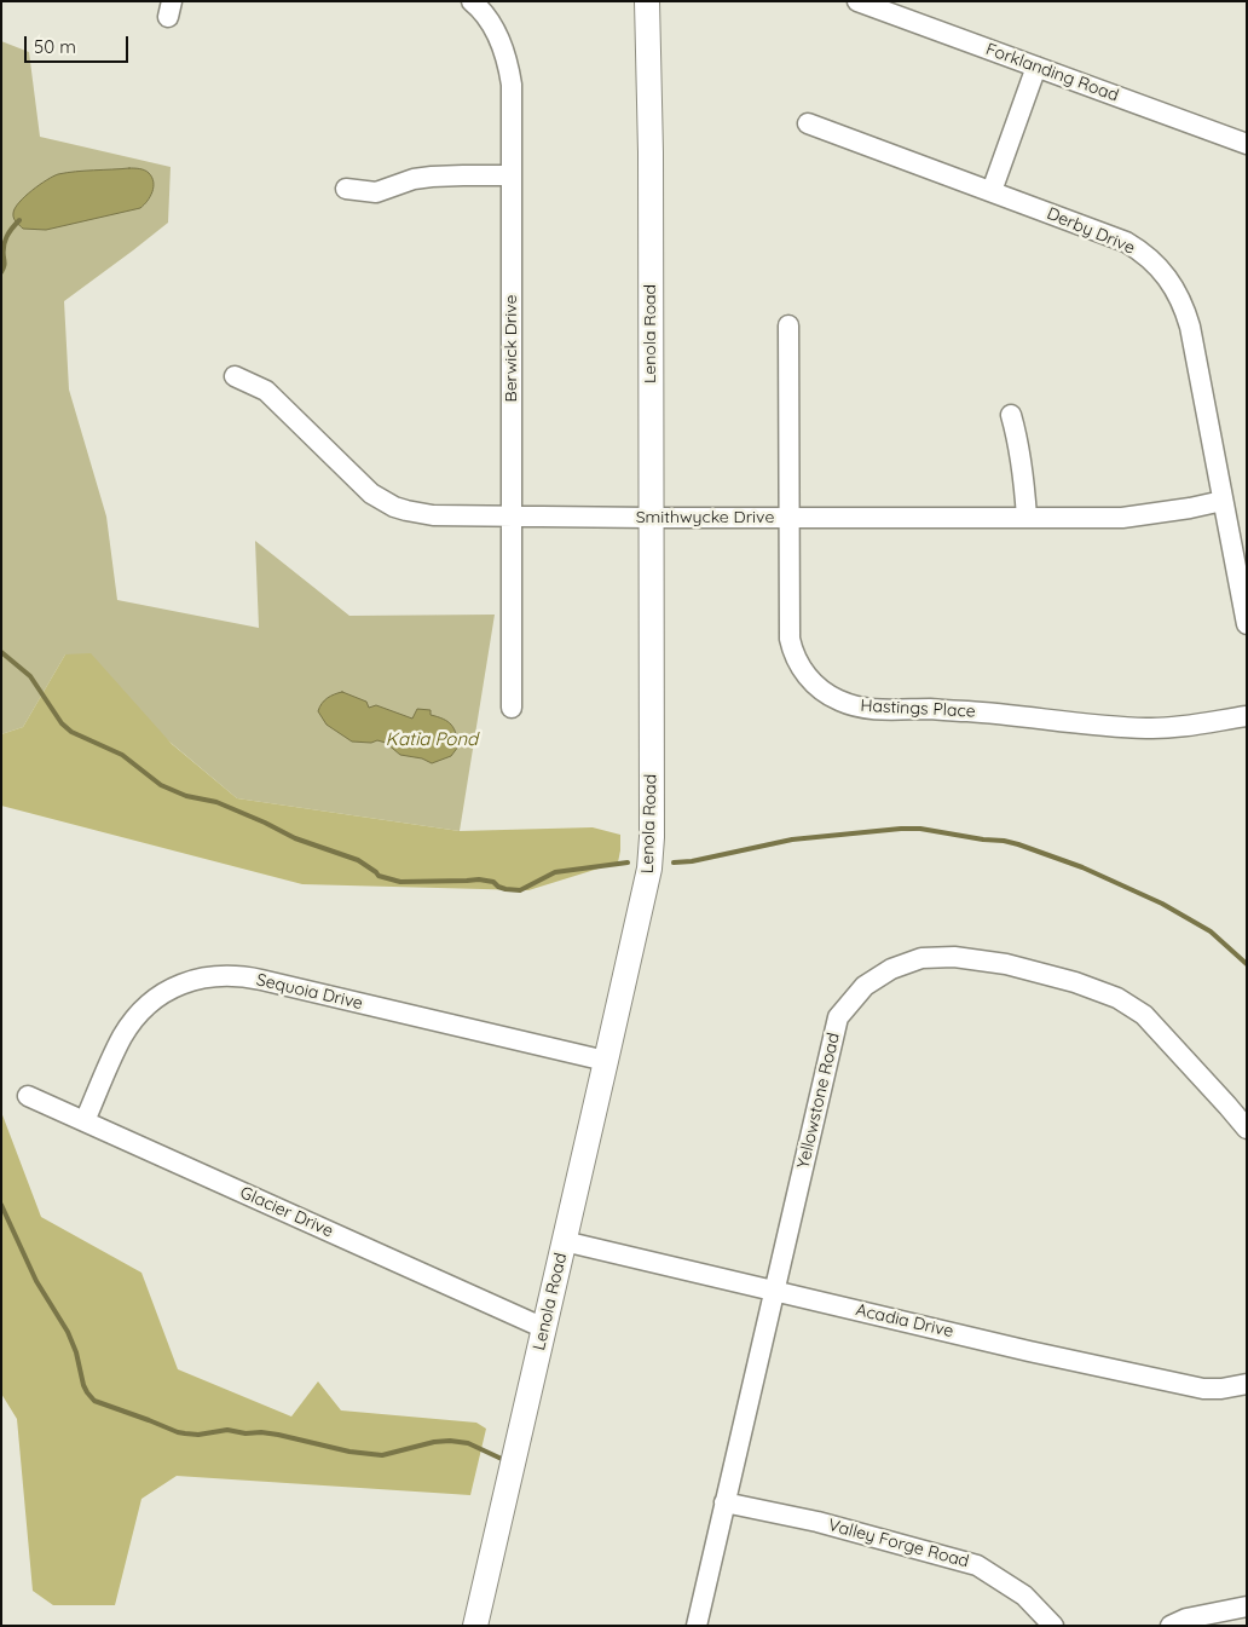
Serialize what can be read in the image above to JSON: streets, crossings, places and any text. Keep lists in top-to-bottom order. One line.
{"streets":{"main road":["Lenola Road"],"street":["Forklanding Road","Derby Drive","Berwick Drive","Smithwycke Drive","Hastings Place","Sequoia Drive","Yellowstone Road","Glacier Drive","Acadia Drive","Valley Forge Road"]},"crossings":[["Derby Drive","Smithwycke Drive"],["Lenola Road","Smithwycke Drive"],["Lenola Road","Sequoia Drive"],["Lenola Road","Glacier Drive"],["Lenola Road","Acadia Drive"],["Berwick Drive","Smithwycke Drive"],["Smithwycke Drive","Hastings Place"],["Sequoia Drive","Glacier Drive"],["Yellowstone Road","Acadia Drive"],["Yellowstone Road","Valley Forge Road"]],"water":["Katia Pond"],"scale_bar":"50 m"}
